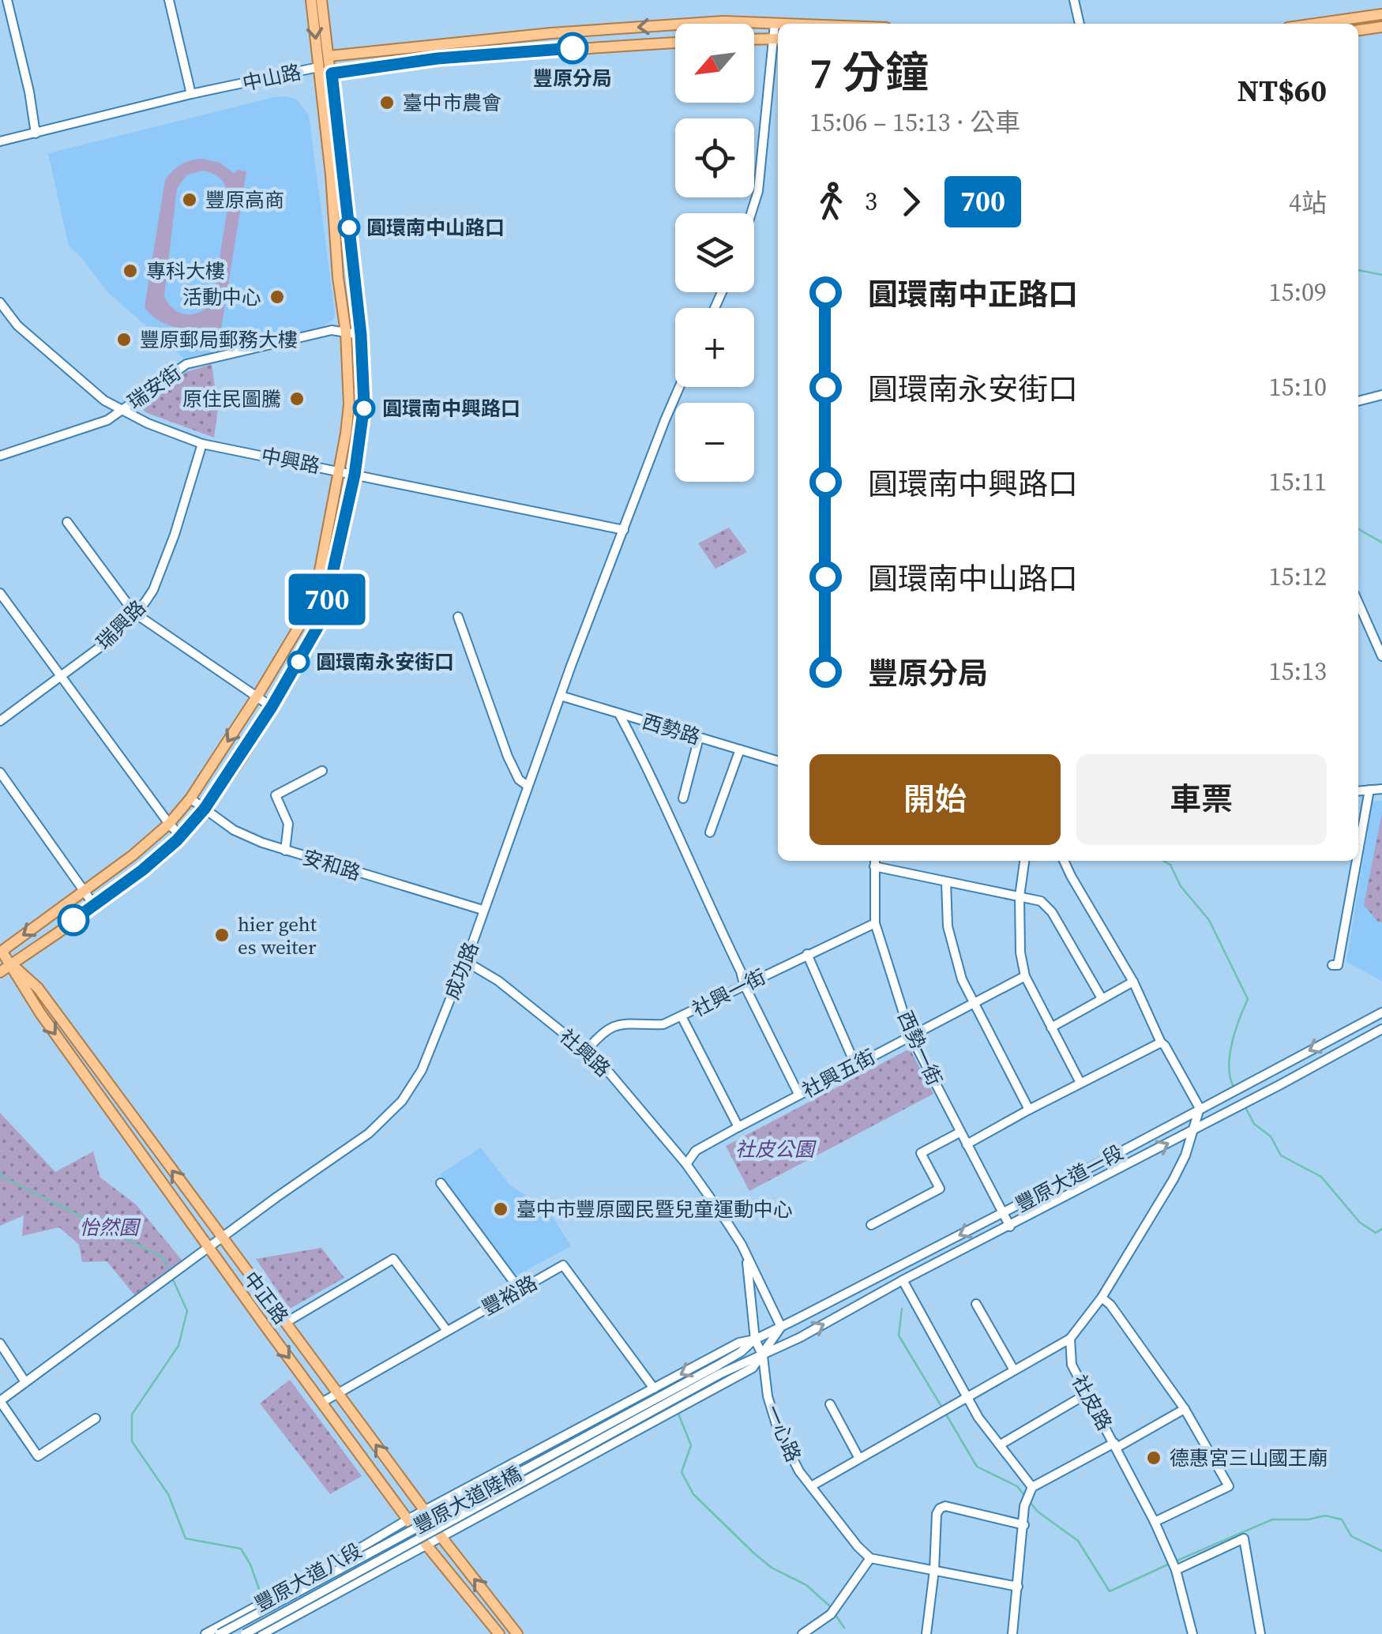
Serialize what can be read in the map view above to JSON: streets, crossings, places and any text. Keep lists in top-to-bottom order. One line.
{"streets":{"main road":["中山路","中正路"],"street":["瑞安街","中興路","瑞興路","西勢路","安和路","成功路","社興一街","西勢一街","社興路","社興五街","豐原大道一段","豐裕路","社皮路","一心路","豐原大道陸橋","豐原大道八段"]},"crossings":[["瑞安街","中興路"],["中興路","瑞興路"],["中興路","成功路"],["西勢路","成功路"],["安和路","成功路"],["成功路","社興路"],["成功路","中正路"],["社興一街","西勢一街"],["社興一街","社興路"],["西勢一街","社興五街"],["西勢一街","豐原大道一段"],["社興路","社興五街"],["豐原大道一段","豐裕路"],["豐原大道一段","中正路"],["豐原大道一段","一心路"],["豐原大道一段","豐原大道陸橋"],["豐原大道一段","豐原大道八段"],["豐裕路","中正路"],["中正路","豐原大道八段"]],"parks":["社皮公園","怡然園"],"places":["豐原分局","臺中市農會","豐原高商","圓環南中山路口","專科大樓","活動中心","豐原郵局郵務大樓","原住民圖騰","圓環南中興路口","圓環南永安街口","hier geht es weiter","臺中市豐原國民暨兒童運動中心","德惠宮三山國王廟"],"lines":["bus line 700"],"north":"bottom left","page":{"on_map":"700","map_buttons":["+","−"],"heading":["7 分鐘","15:06 – 15:13 · 公車","NT$60"],"legs":["3","700","4站"],"list":[{"name":"圓環南中正路口","value":"15:09"},{"name":"圓環南永安街口","value":"15:10"},{"name":"圓環南中興路口","value":"15:11"},{"name":"圓環南中山路口","value":"15:12"},{"name":"豐原分局","value":"15:13"}],"buttons":["開始","車票"]}}
